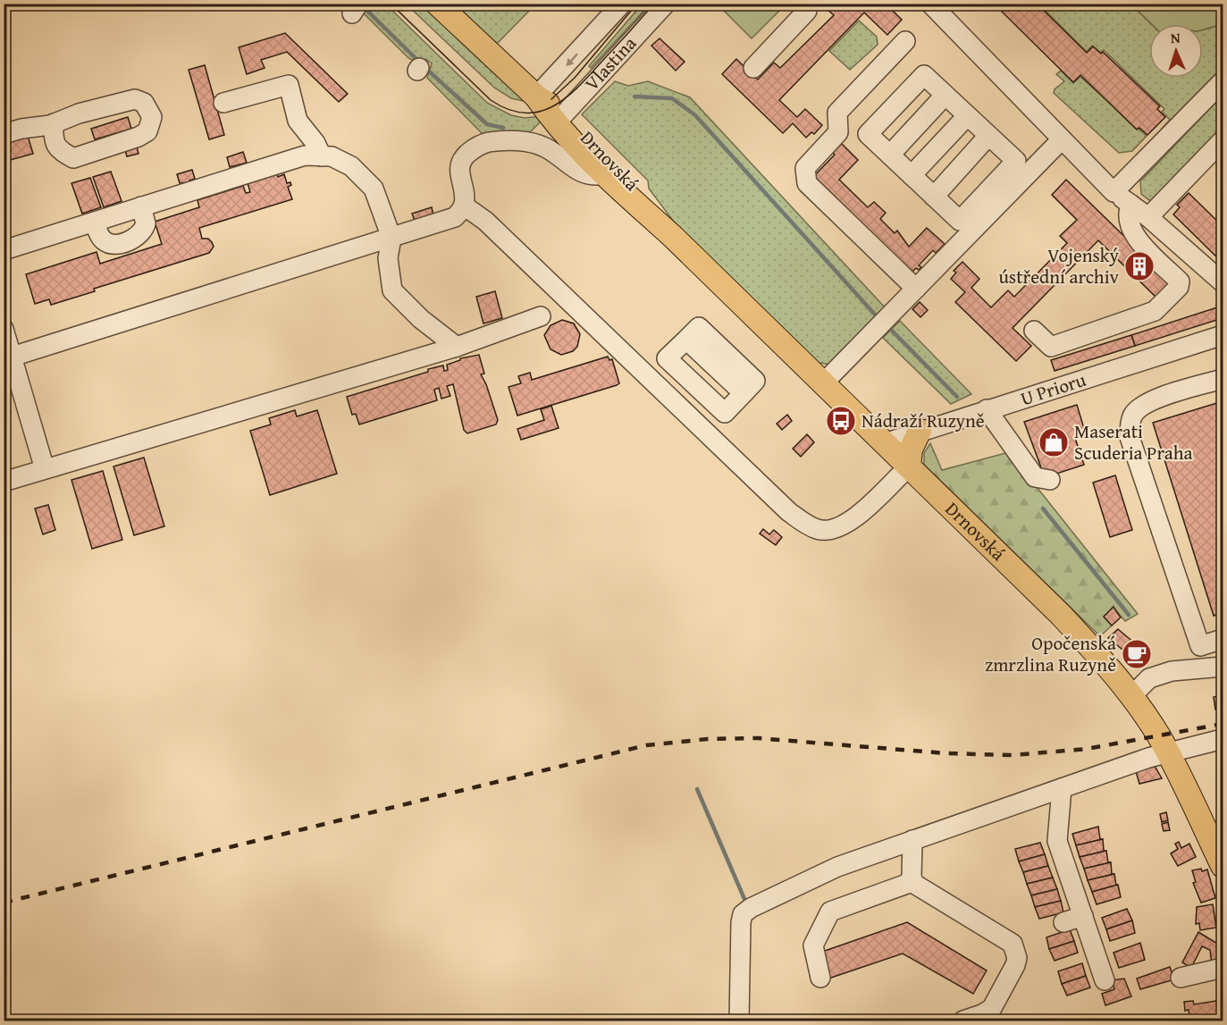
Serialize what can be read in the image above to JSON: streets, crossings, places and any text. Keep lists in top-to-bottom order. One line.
{"streets":{"main road":["Drnovská"],"street":["Vlastina","U Prioru"]},"crossings":[["Vlastina","Drnovská"],["Drnovská","U Prioru"]],"places":{"building":["Vojenský ústřední archiv"],"bus stop":["Nádraží Ruzyně"],"shop":["Maserati Scuderia Praha"],"cafe":["Opočenská zmrzlina Ruzyně"]},"north":"top"}
